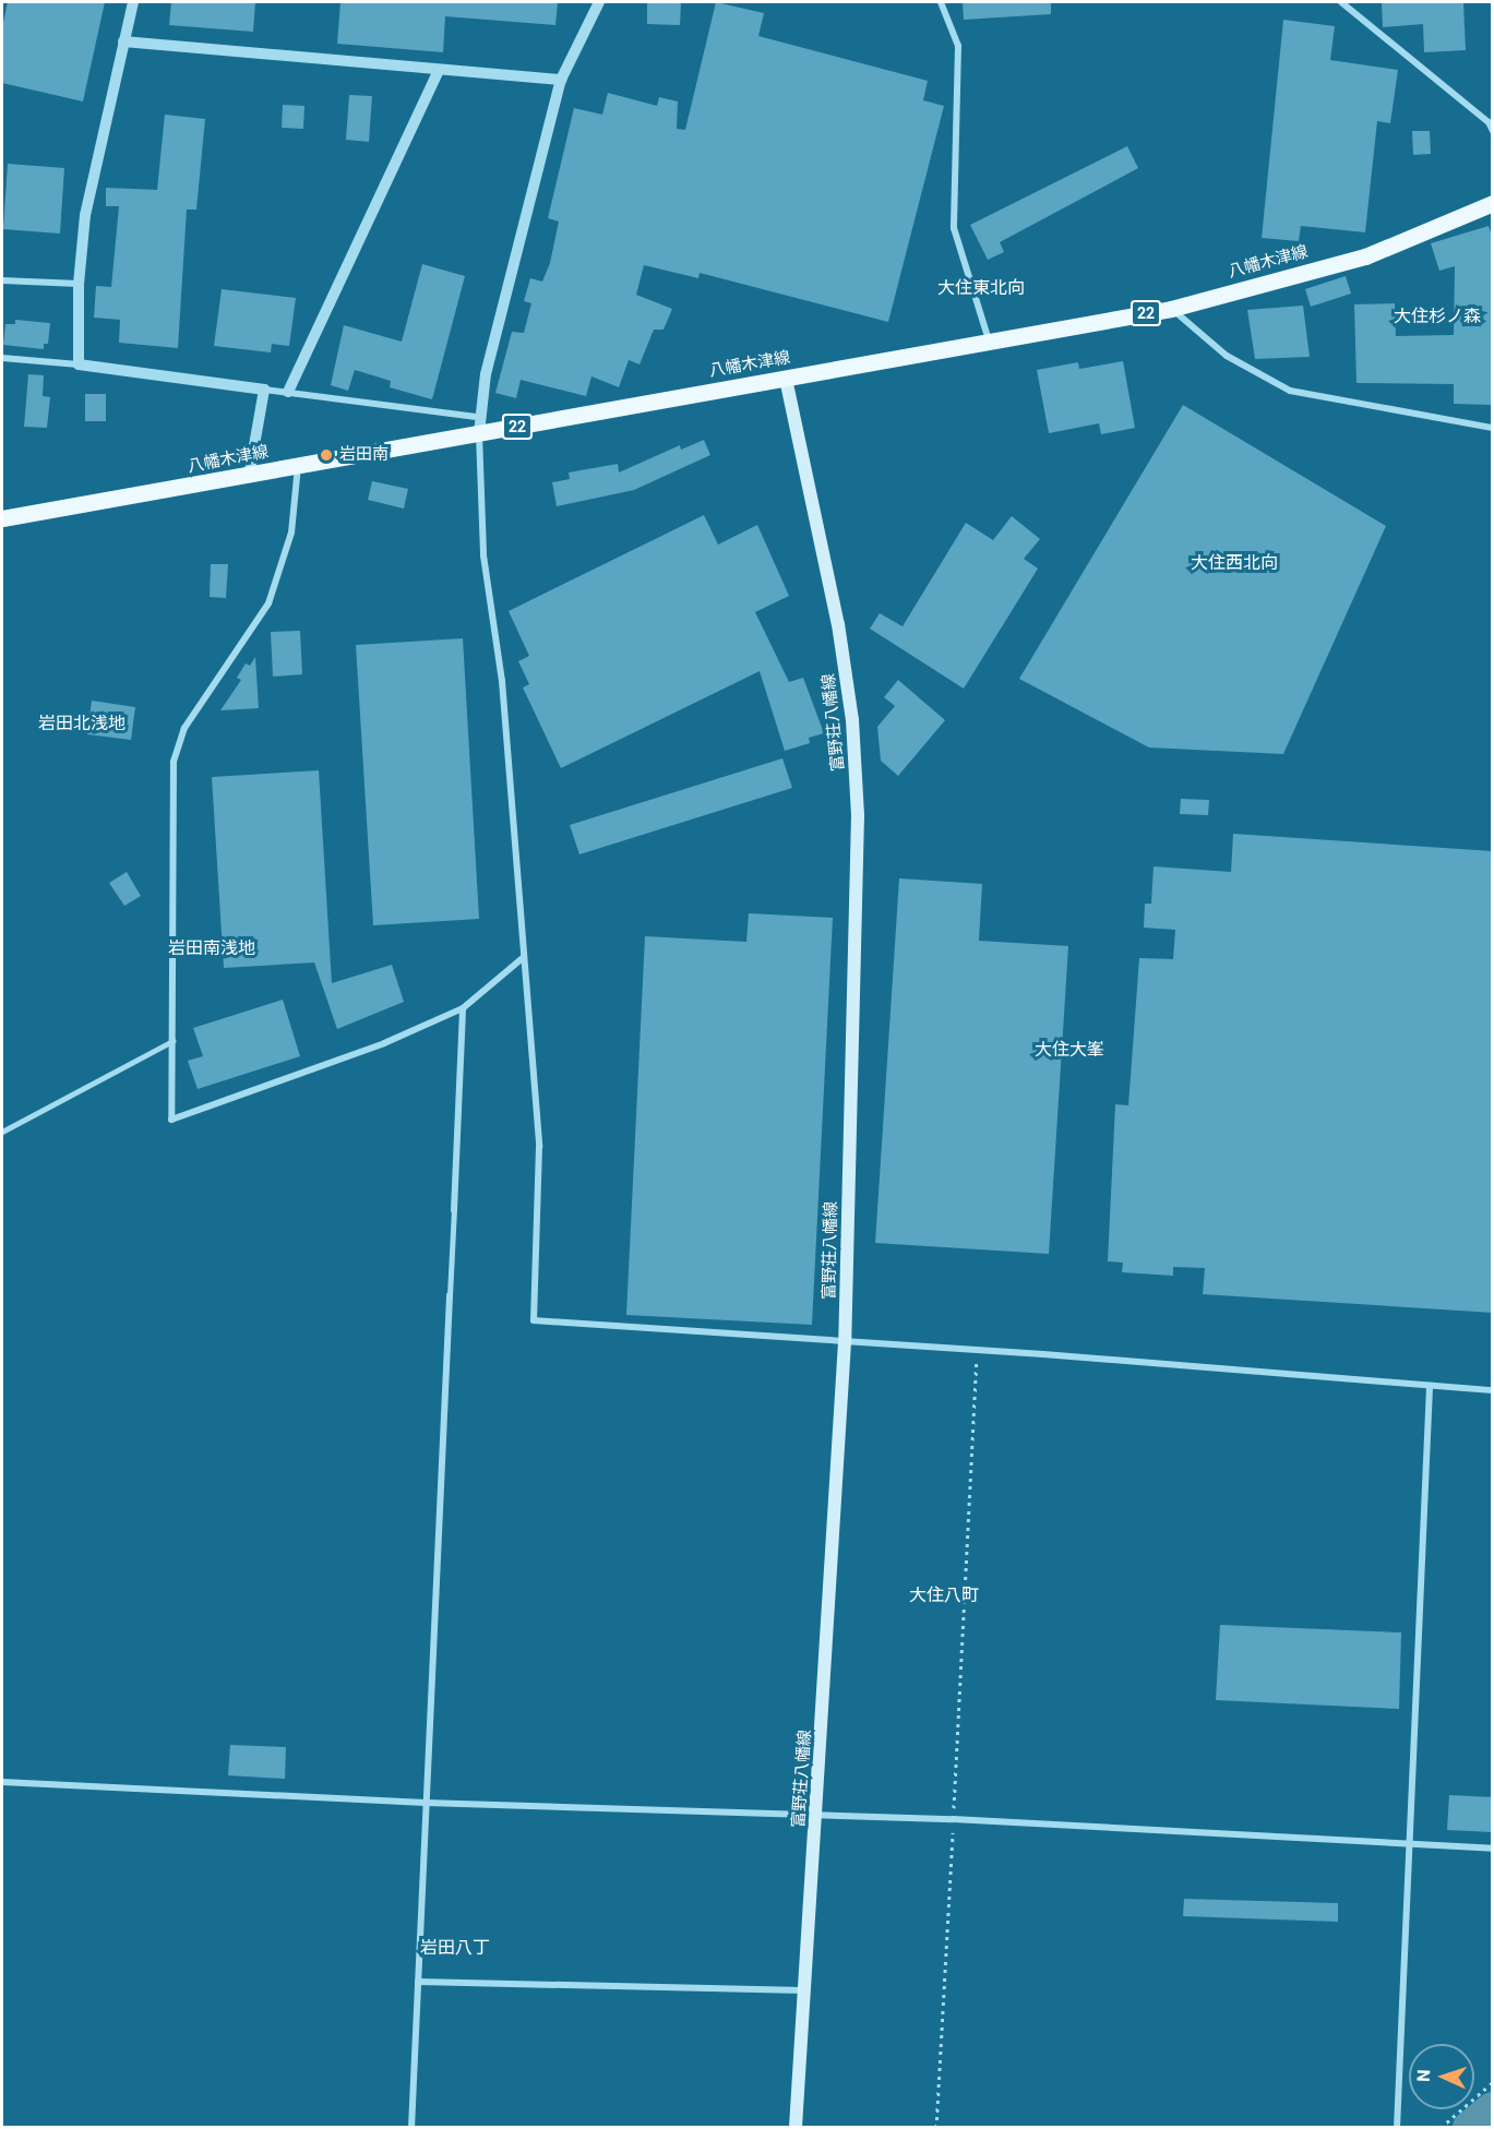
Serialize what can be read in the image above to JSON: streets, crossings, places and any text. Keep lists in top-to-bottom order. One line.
{"streets":{"main road":["八幡木津線","22","富野荘八幡線"]},"crossings":[["八幡木津線","富野荘八幡線"]],"districts":["大住東北向","大住杉ノ森","大住西北向","岩田北浅地","岩田南浅地","大住大峯","大住八町","岩田八丁"],"places":["岩田南"],"north":"left"}
